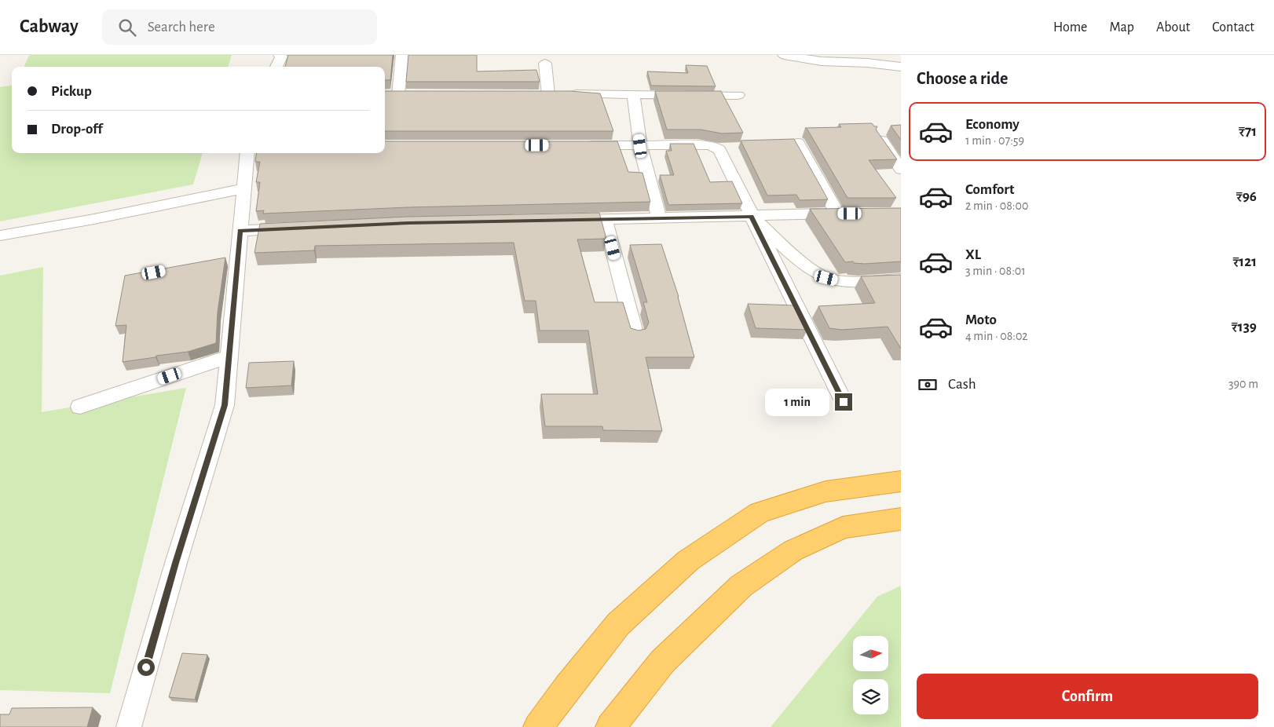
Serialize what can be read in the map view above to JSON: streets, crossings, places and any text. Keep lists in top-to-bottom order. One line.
{"north":"right","page":{"header":"Cabway","search":"Search here","nav":["Home","Map","About","Contact"],"heading":"Choose a ride","banner":["Pickup","Drop-off"],"list":[{"name":"Economy","note":"1 min · 07:59","value":"₹71"},{"name":"Comfort","note":"2 min · 08:00","value":"₹96"},{"name":"XL","note":"3 min · 08:01","value":"₹121"},{"name":"Moto","note":"4 min · 08:02","value":"₹139"}],"pay":["Cash","390 m"],"bubble":"1 min","buttons":"Confirm"}}
